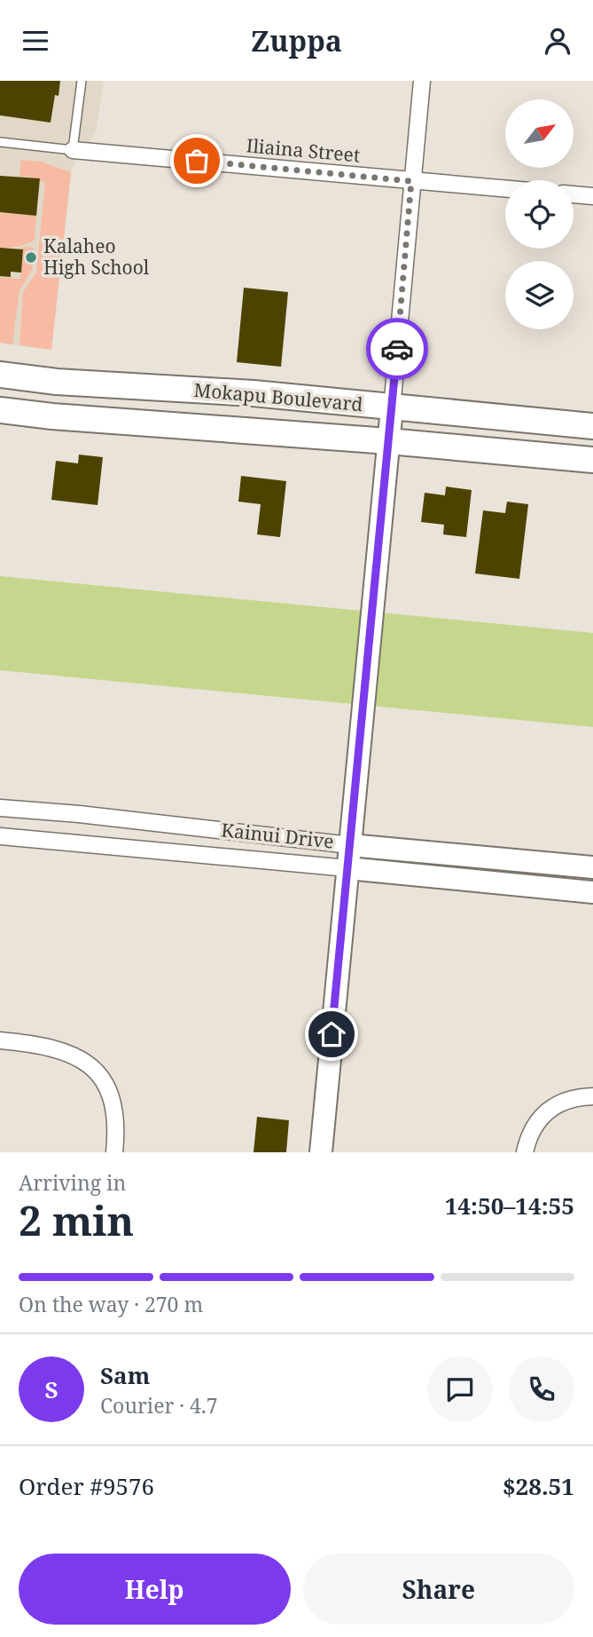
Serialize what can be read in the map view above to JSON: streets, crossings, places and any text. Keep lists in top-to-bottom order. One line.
{"streets":{"main road":["Mokapu Boulevard","Kainui Drive"],"street":["Iliaina Street"]},"places":["Kalaheo High School"],"north":"top right","page":{"header":"Zuppa","heading":["2 min","Arriving in","14:50–14:55"],"panel":["Sam","Courier · 4.7","Order #9576","$28.51"],"bar":"On the way · 270 m","round":"S","buttons":["Help","Share"]}}
